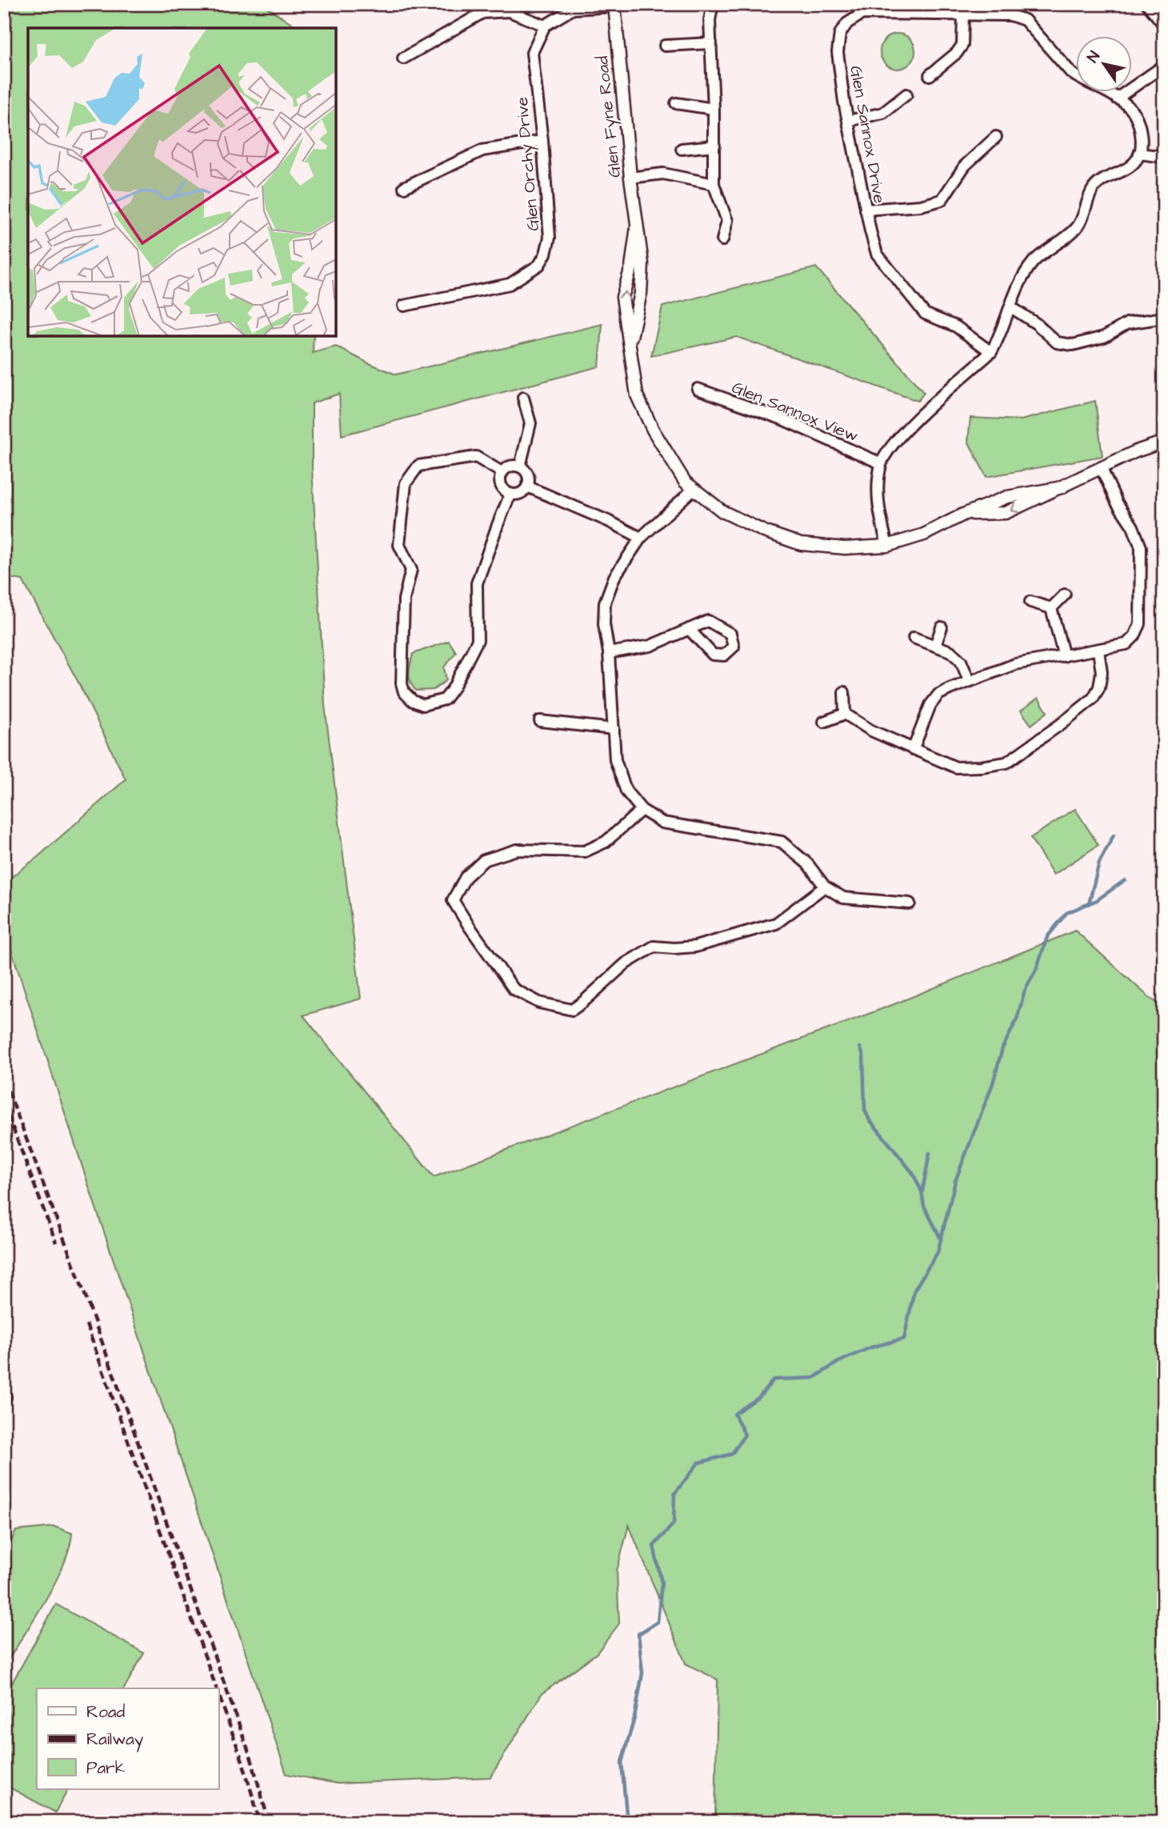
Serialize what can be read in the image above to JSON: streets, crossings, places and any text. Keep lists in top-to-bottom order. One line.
{"streets":{"street":["Glen Fyne Road","Glen Sannox Drive","Glen Orchy Drive","Glen Sannox View"]},"legend":["Road","Railway","Park"],"north":"top left"}
